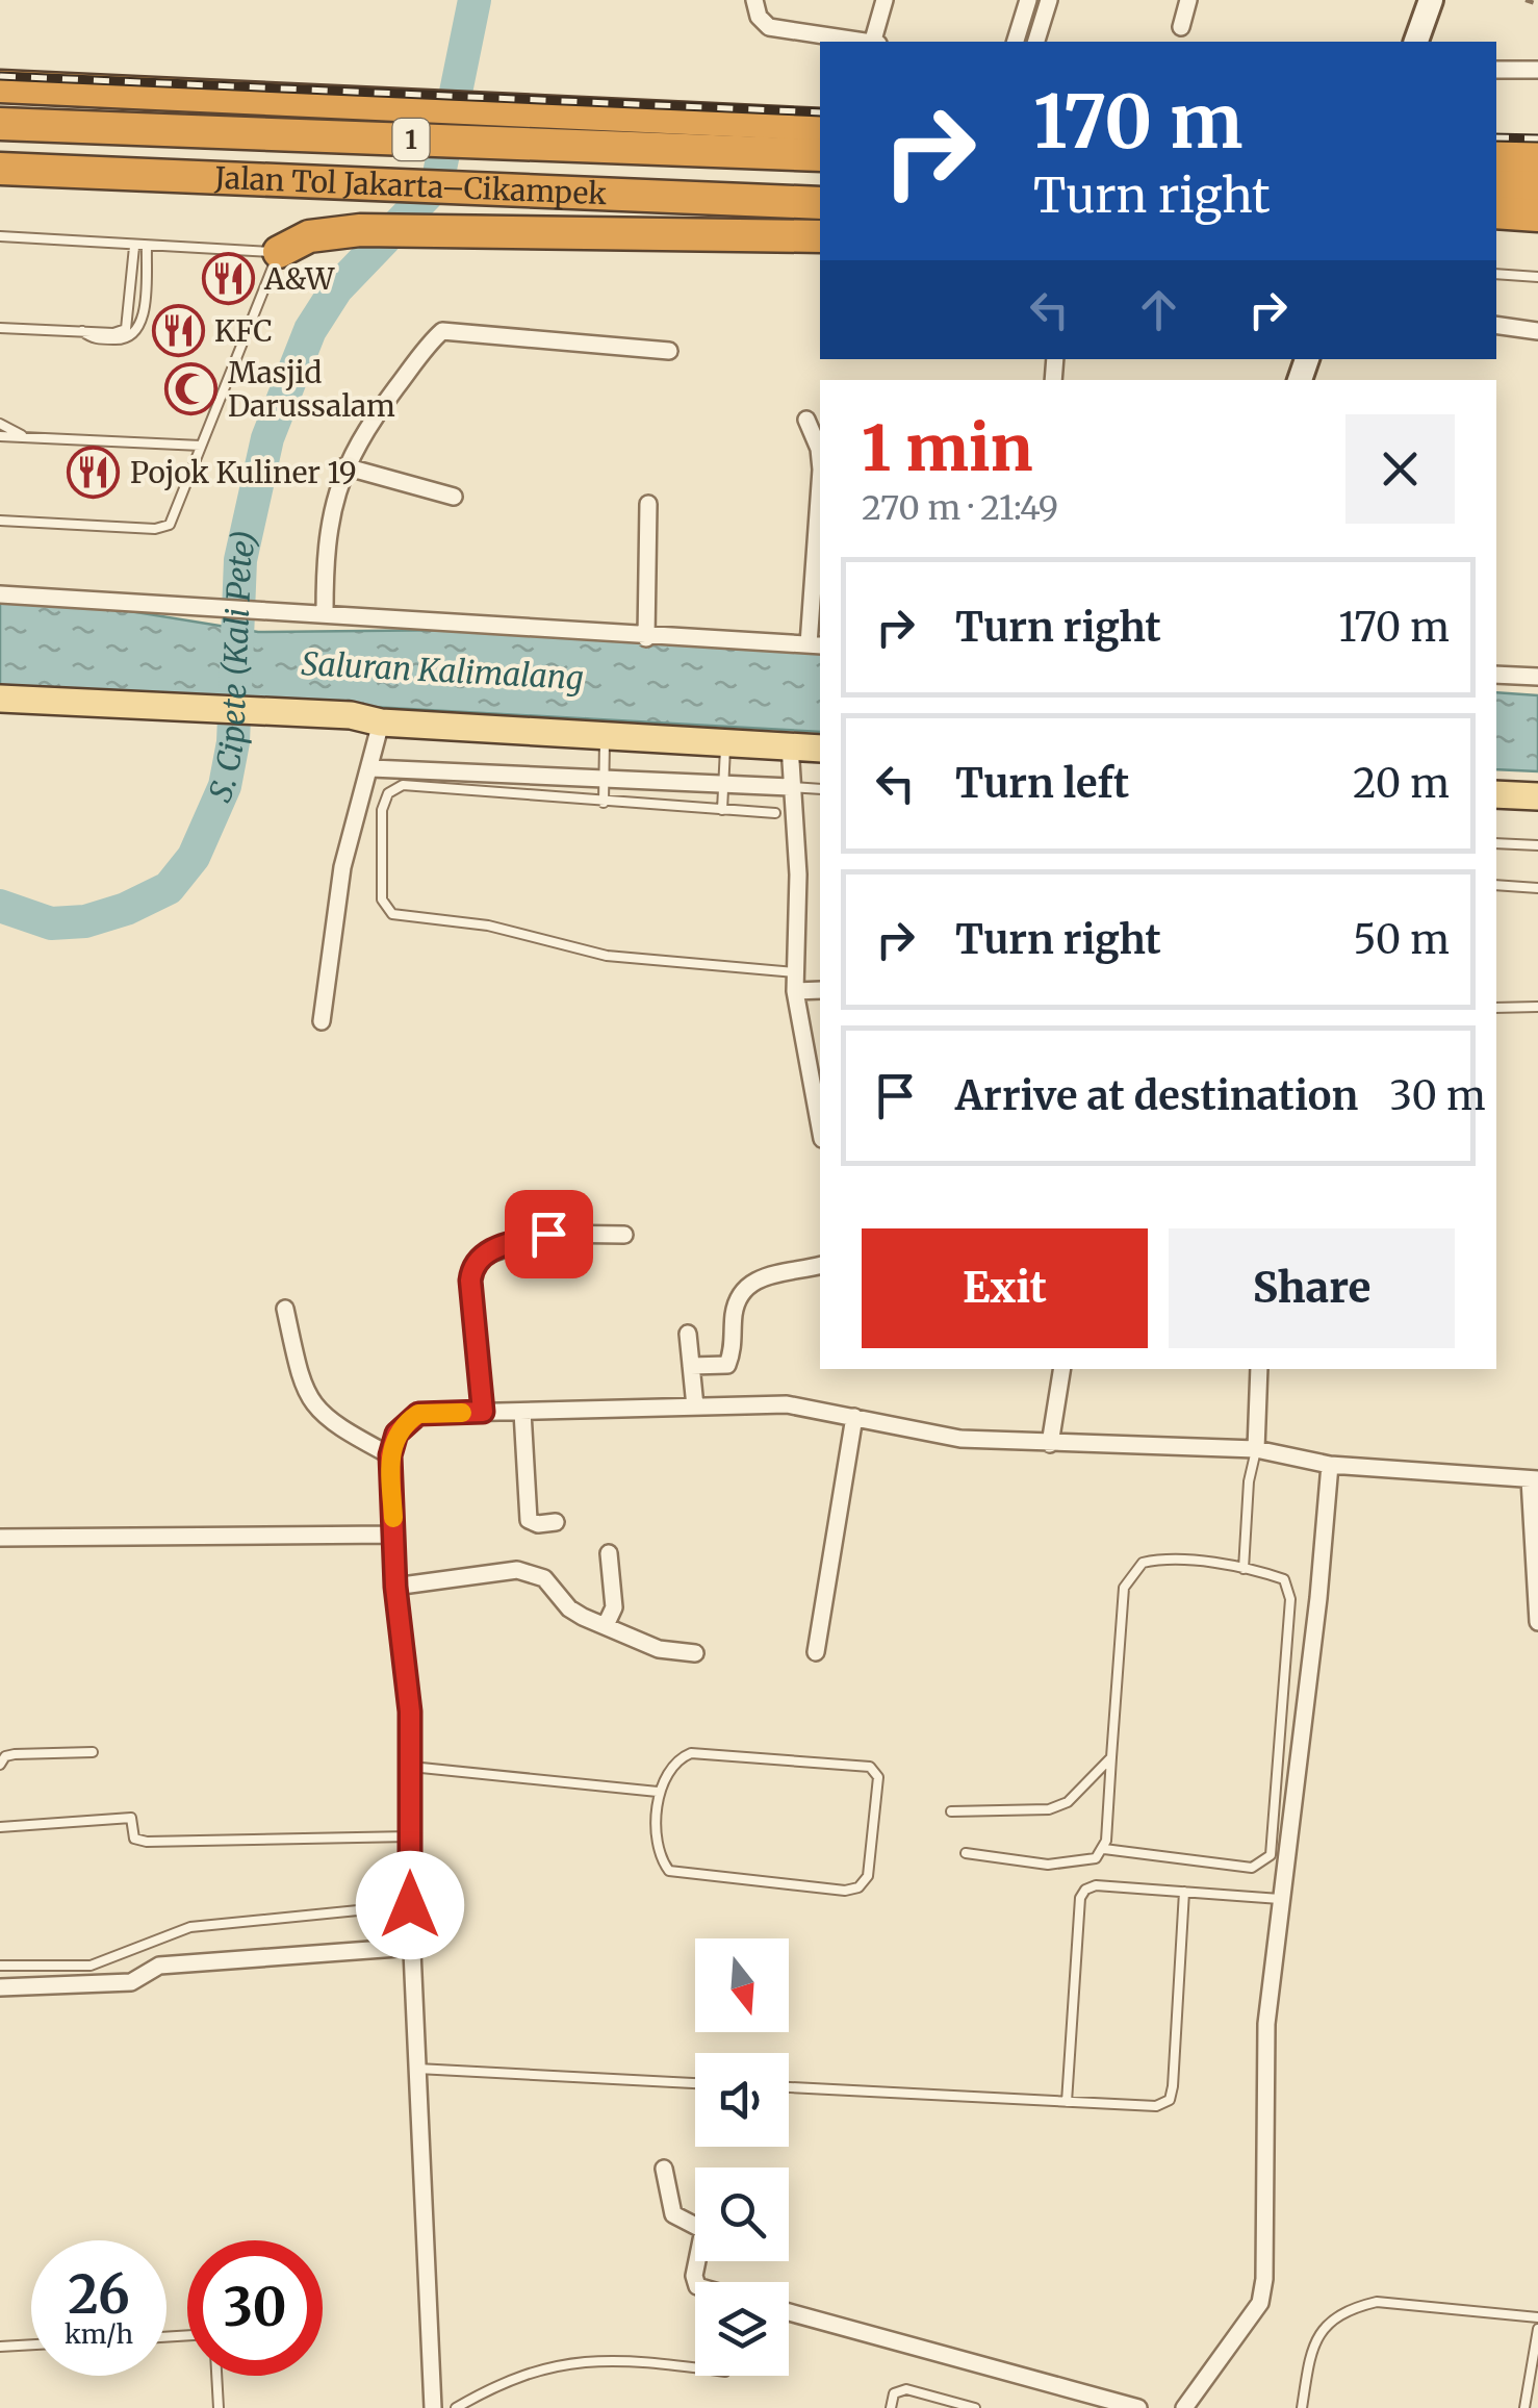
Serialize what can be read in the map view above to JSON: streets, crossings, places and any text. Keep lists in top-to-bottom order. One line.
{"streets":{"highway":["1","Jalan Tol Jakarta–Cikampek"]},"water":["S. Cipete (Kali Pete)","Saluran Kalimalang"],"places":{"restaurant":["A&W","KFC","Pojok Kuliner 19"],"mosque":["Masjid Darussalam"]},"north":"bottom","page":{"turn":["170 m","Turn right"],"heading":["1 min","270 m · 21:49"],"list":[{"name":"Turn right","value":"170 m"},{"name":"Turn left","value":"20 m"},{"name":"Turn right","value":"50 m"},{"name":"Arrive at destination","value":"30 m"}],"buttons":["Exit","Share"],"speed":"26 km/h","limit":"30"}}
